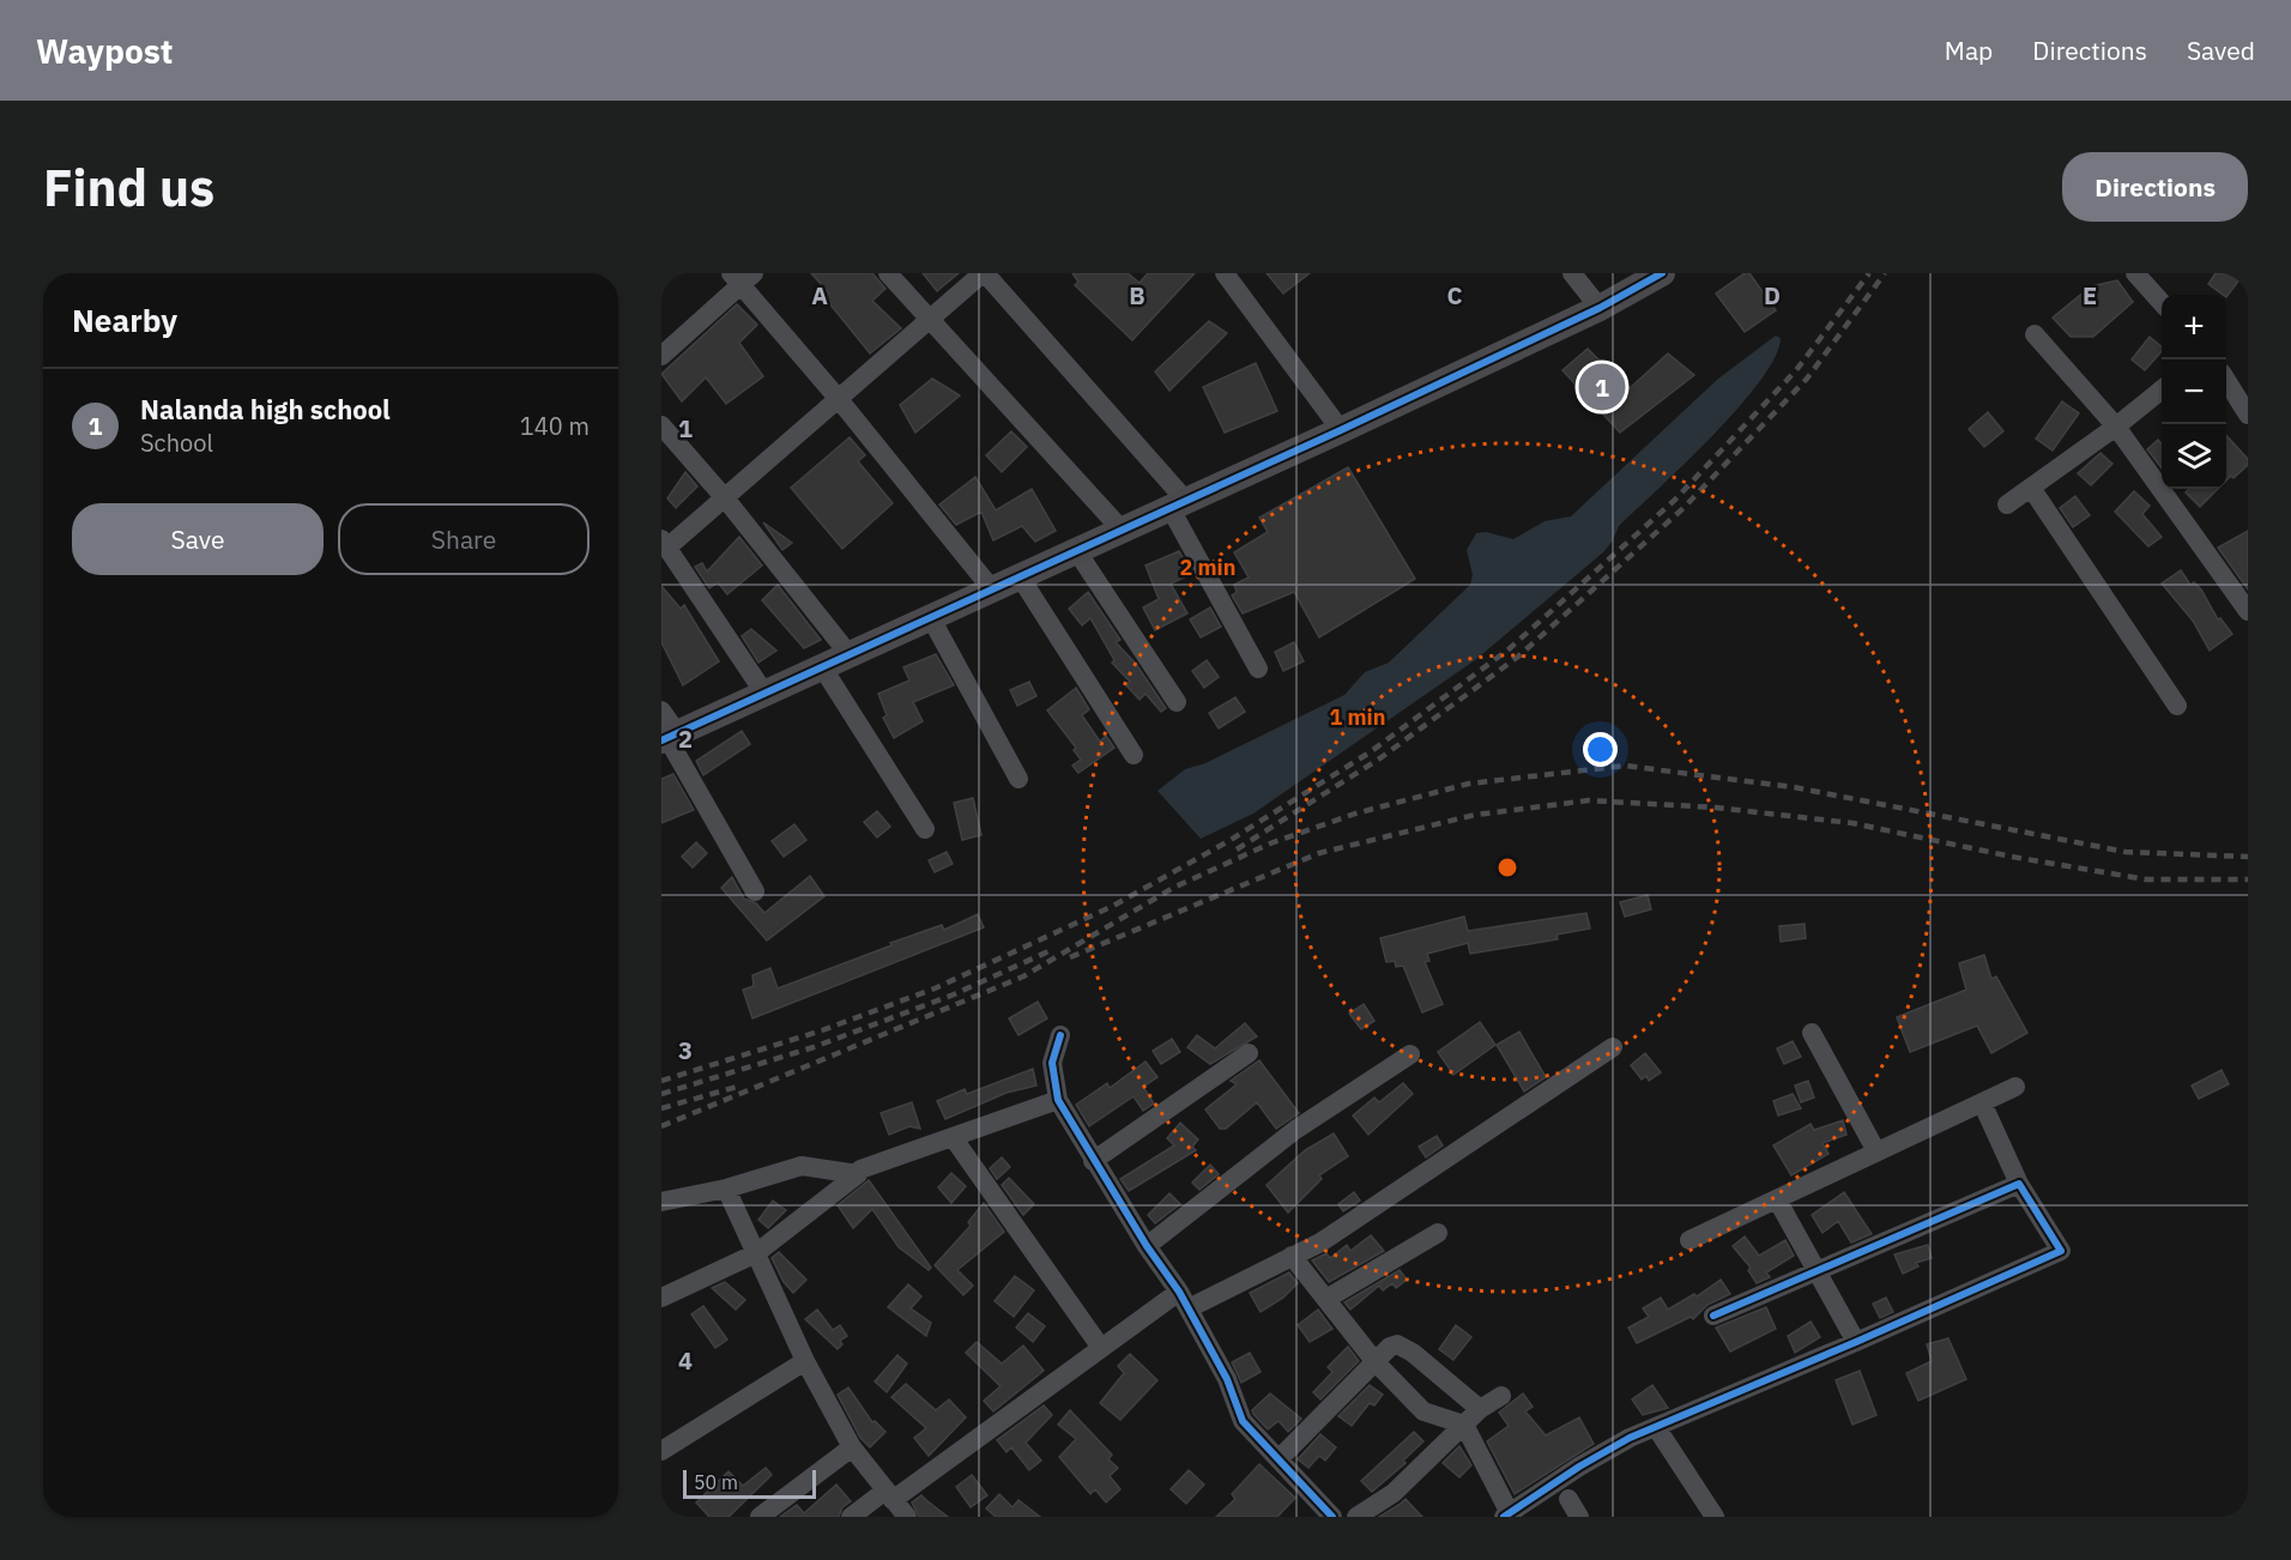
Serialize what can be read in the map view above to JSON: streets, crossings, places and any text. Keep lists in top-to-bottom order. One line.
{"scale_bar":"50 m","page":{"header":"Waypost","nav":["Map","Directions","Saved"],"buttons":["Directions",["Save","Share"]],"title":"Find us","heading":"Nearby","map_buttons":["+","−"],"pins":"1","list":[{"mark":"1","name":"Nalanda high school","note":"School","value":"140 m"}],"scale":"50 m"},"grid":{"columns":["A","B","C","D","E"],"rows":["1","2","3","4"]},"rings":["2 min","1 min"]}
